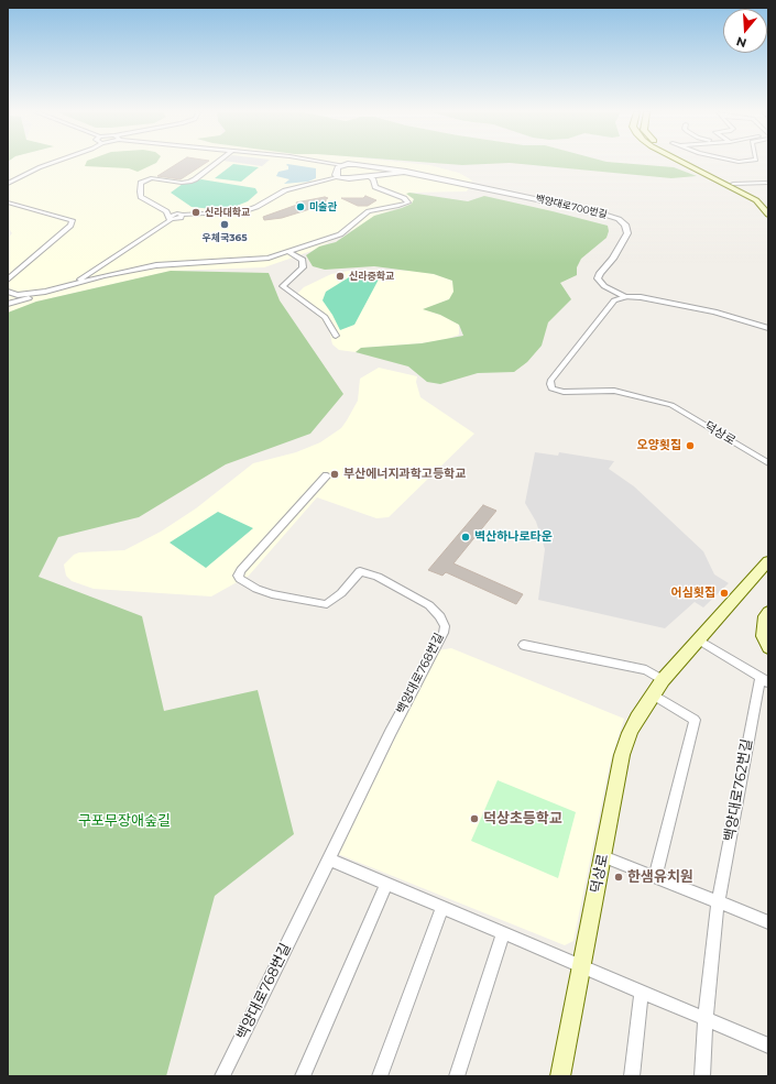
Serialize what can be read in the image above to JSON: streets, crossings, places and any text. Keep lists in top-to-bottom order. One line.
{"streets":{"main road":["덕상로"],"street":["백양대로700번길","백양대로768번길","백양대로762번길"]},"crossings":[["백양대로700번길","덕상로"],["덕상로","백양대로762번길"]],"parks":["구포무장애숲길"],"places":["미술관","신라대학교","우체국365","신라중학교","오양횟집","부산에너지과학고등학교","벽산하나로타운","어심횟집","덕상초등학교","한샘유치원"],"north":"bottom"}
